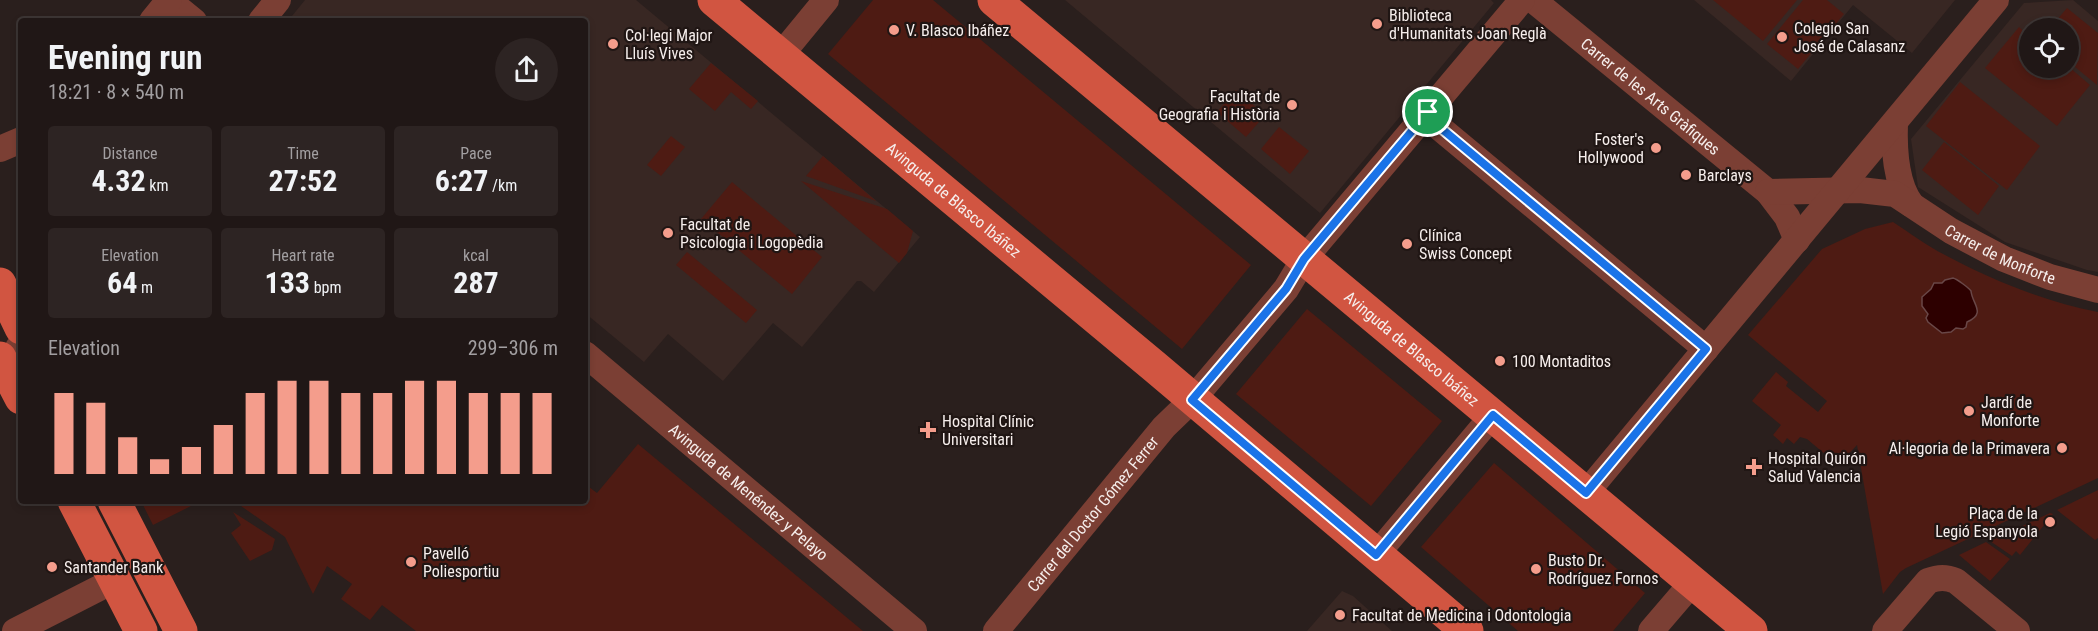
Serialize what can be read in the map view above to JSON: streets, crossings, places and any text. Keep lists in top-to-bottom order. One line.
{"streets":{"main road":["Avinguda de Blasco Ibáñez"],"street":["Carrer de les Arts Gràfiques","Carrer de Monforte","Avinguda de Menéndez y Pelayo","Carrer del Doctor Gómez Ferrer"]},"crossings":[["Avinguda de Blasco Ibáñez","Carrer del Doctor Gómez Ferrer"]],"places":{"other":["Biblioteca d'Humanitats Joan Reglà","V. Blasco Ibáñez","Colegio San José de Calasanz","Col·legi Major Lluís Vives","Facultat de Geografia i Història","Foster's Hollywood","Barclays","Facultat de Psicologia i Logopèdia","Clínica Swiss Concept","100 Montaditos","Jardí de Monforte","Al·legoria de la Primavera","Plaça de la Legió Espanyola","Pavelló Poliesportiu","Santander Bank","Busto Dr. Rodríguez Fornos","Facultat de Medicina i Odontologia"],"health":["Hospital Clínic Universitari","Hospital Quirón Salud Valencia"]},"page":{"heading":["Evening run","18:21 · 8 × 540 m"],"stats":[["Distance","4.32 km"],["Time","27:52"],["Pace","6:27 /km"],["Elevation","64 m"],["Heart rate","133 bpm"],["kcal","287"]],"chart":["Elevation","299–306 m"]}}
